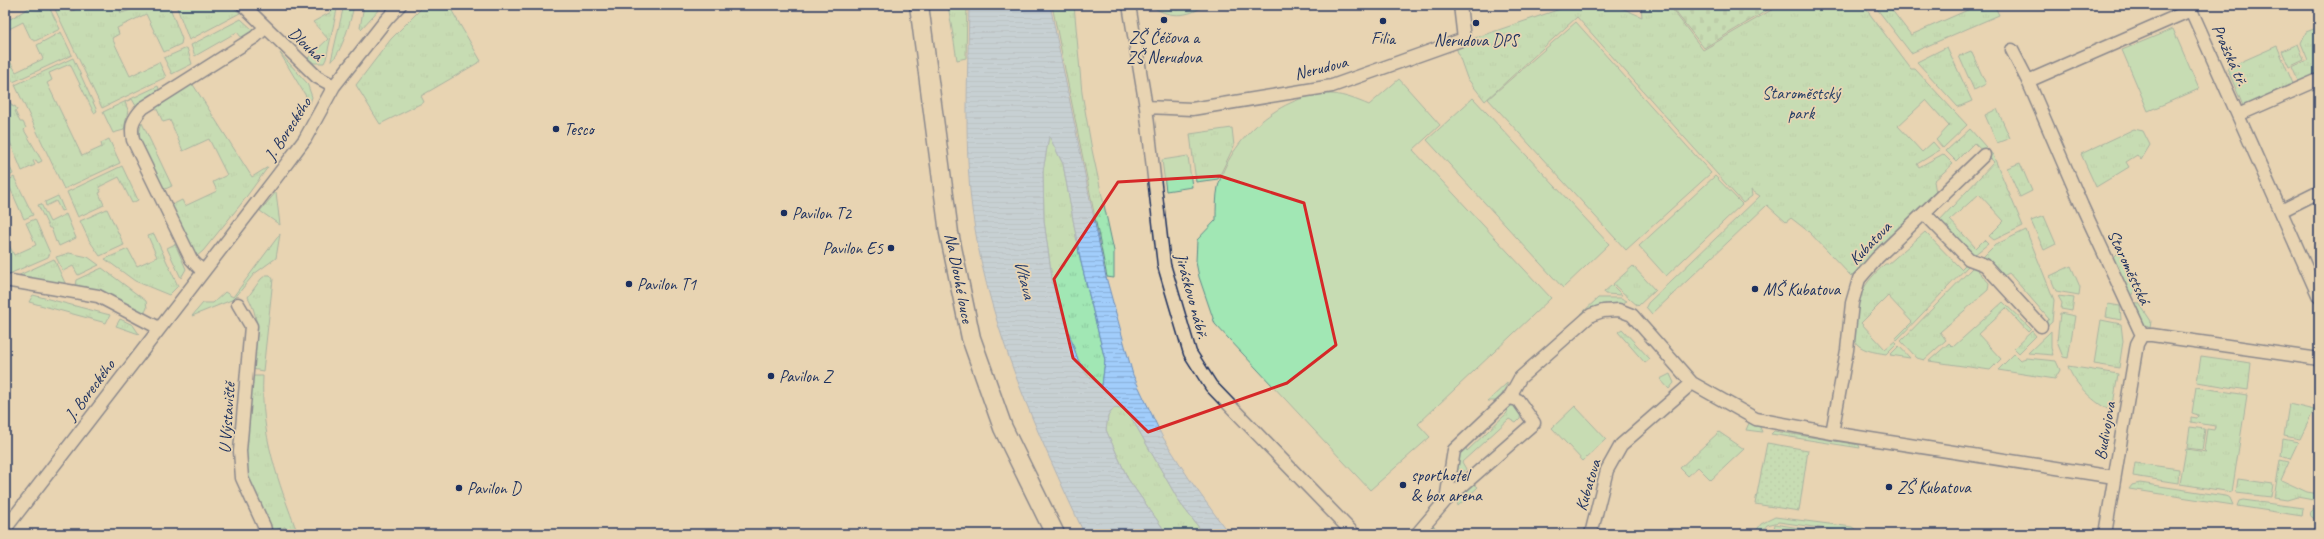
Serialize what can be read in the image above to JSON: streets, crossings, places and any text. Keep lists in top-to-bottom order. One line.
{"streets":{"main road":["Na Dlouhé louce"],"street":["Dlouhá","Pražská tř.","Nerudova","J. Boreckého","Kubatova","Staroměstská","Jiráskovo nábř.","U Výstaviště","Budivojova"]},"crossings":[["Dlouhá","J. Boreckého"],["Pražská tř.","Staroměstská"],["Nerudova","Jiráskovo nábř."],["Staroměstská","Budivojova"]],"water":["Vltava"],"parks":["Staroměstský park"],"places":["ZŠ Čéčova a ZŠ Nerudova","Filia","Nerudova DPS","Tesco","Pavilon T2","Pavilon E5","Pavilon T1","MŠ Kubatova","Pavilon Z","sporthotel & box arena","ZŠ Kubatova","Pavilon D"]}
